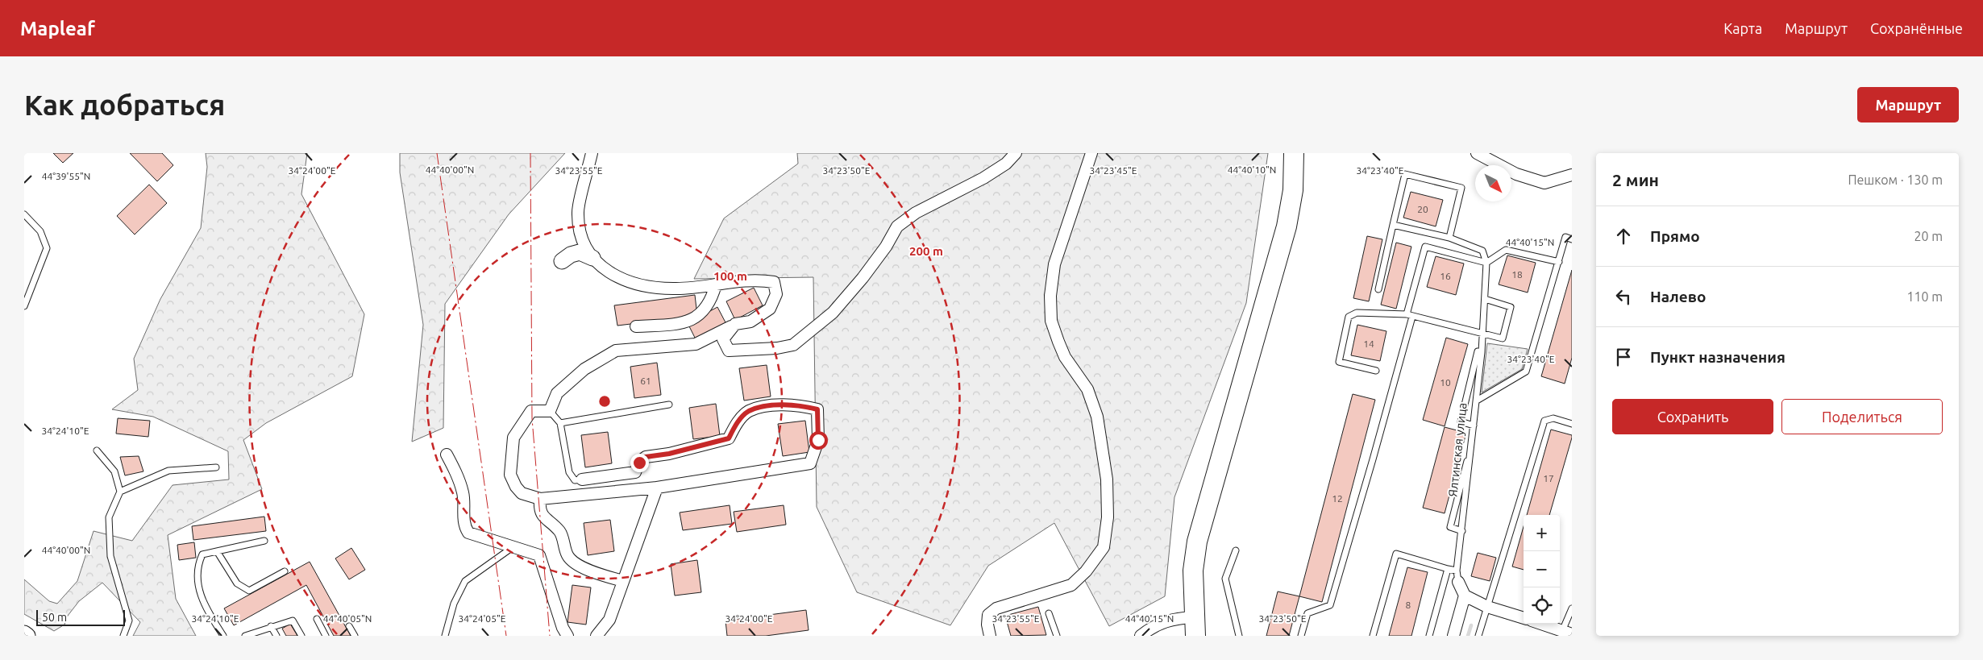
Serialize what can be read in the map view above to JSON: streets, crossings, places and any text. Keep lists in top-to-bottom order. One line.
{"streets":{"street":["Ялтинская улица"]},"house_numbers":["20","18","16","14","61","10","17","12","8"],"scale_bar":"50 m","north":"bottom right","page":{"header":"Mapleaf","nav":["Карта","Маршрут","Сохранённые"],"buttons":["Маршрут",["Сохранить","Поделиться"]],"title":"Как добраться","heading":["2 мин","Пешком · 130 m"],"list":[["Прямо","20 m"],["Налево","110 m"],"Пункт назначения"],"map_buttons":["+","−"],"scale":"50 m"},"coordinates":["44°40'00\"N","44°40'10\"N","34°24'00\"E","34°23'55\"E","34°23'50\"E","34°23'45\"E","34°23'40\"E","44°39'55\"N","44°40'15\"N","34°24'10\"E","34°24'05\"E","44°40'05\"N"],"rings":["200 m","100 m"]}
